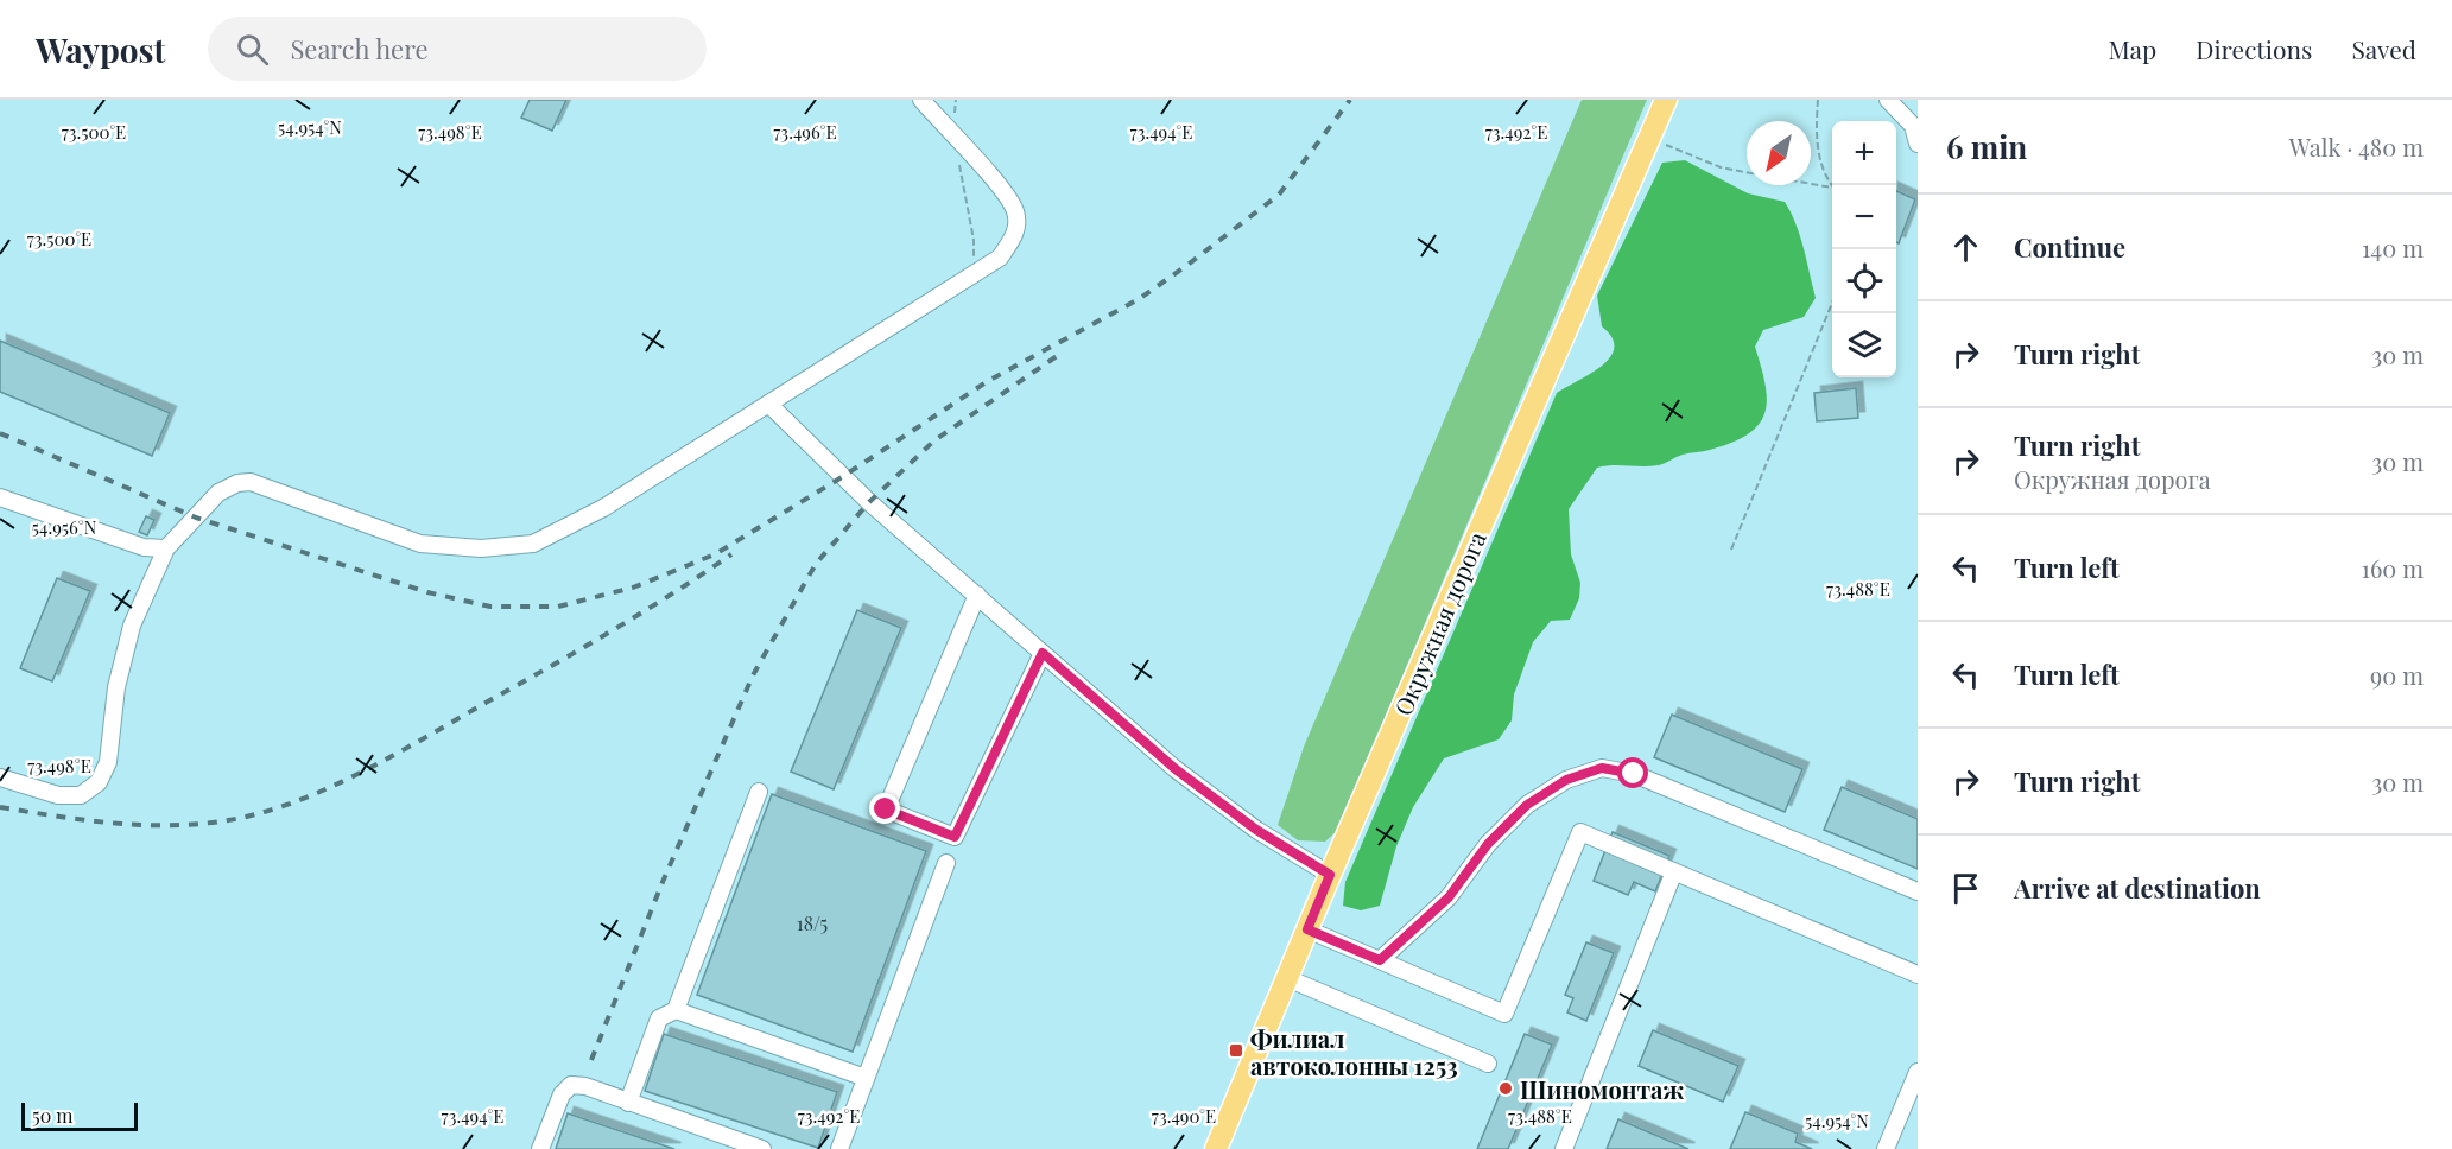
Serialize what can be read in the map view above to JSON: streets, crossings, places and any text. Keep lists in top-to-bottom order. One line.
{"streets":{"main road":["Окружная дорога"]},"places":{"transit":["Филиал автоколонны 1253"],"other":["Шиномонтаж"]},"house_numbers":["18/5"],"scale_bar":"50 m","north":"bottom left","page":{"header":"Waypost","search":"Search here","nav":["Map","Directions","Saved"],"heading":["6 min","Walk · 480 m"],"map_buttons":["+","−"],"list":[["Continue","140 m"],["Turn right","30 m"],["Turn right","Окружная дорога","30 m"],["Turn left","160 m"],["Turn left","90 m"],["Turn right","30 m"],"Arrive at destination"],"scale":"50 m"},"coordinates":["54.954°N","73.500°E","73.498°E","73.496°E","73.494°E","73.492°E","54.956°N","73.488°E","73.490°E"]}
